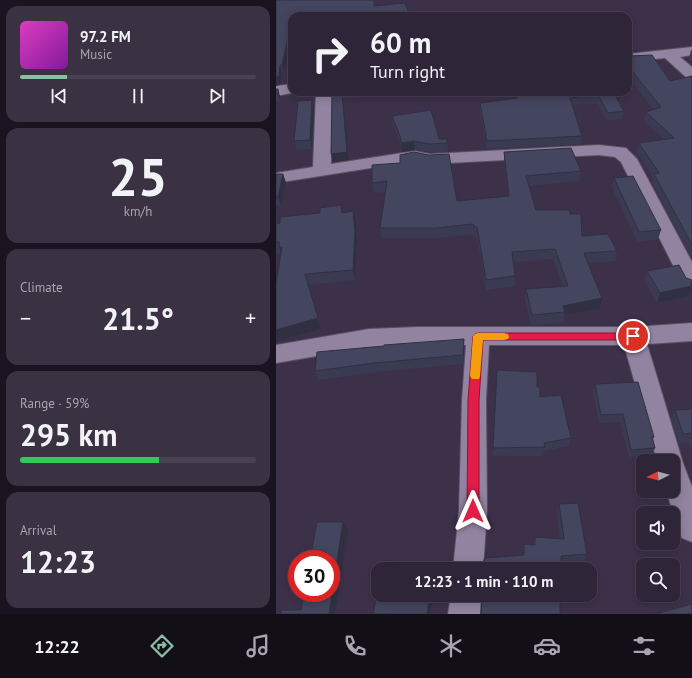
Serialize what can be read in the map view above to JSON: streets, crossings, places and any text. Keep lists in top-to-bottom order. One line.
{"north":"left","page":{"turn":["60 m","Turn right"],"song":["97.2 FM","Music"],"tile":[["25","km/h"],"Climate",["Range · 59%","295 km"],["Arrival","12:23"]],"heat":["−","21.5°","+"],"limit":"30","trip":"12:23 · 1 min · 110 m","tabs":"12:22"}}
